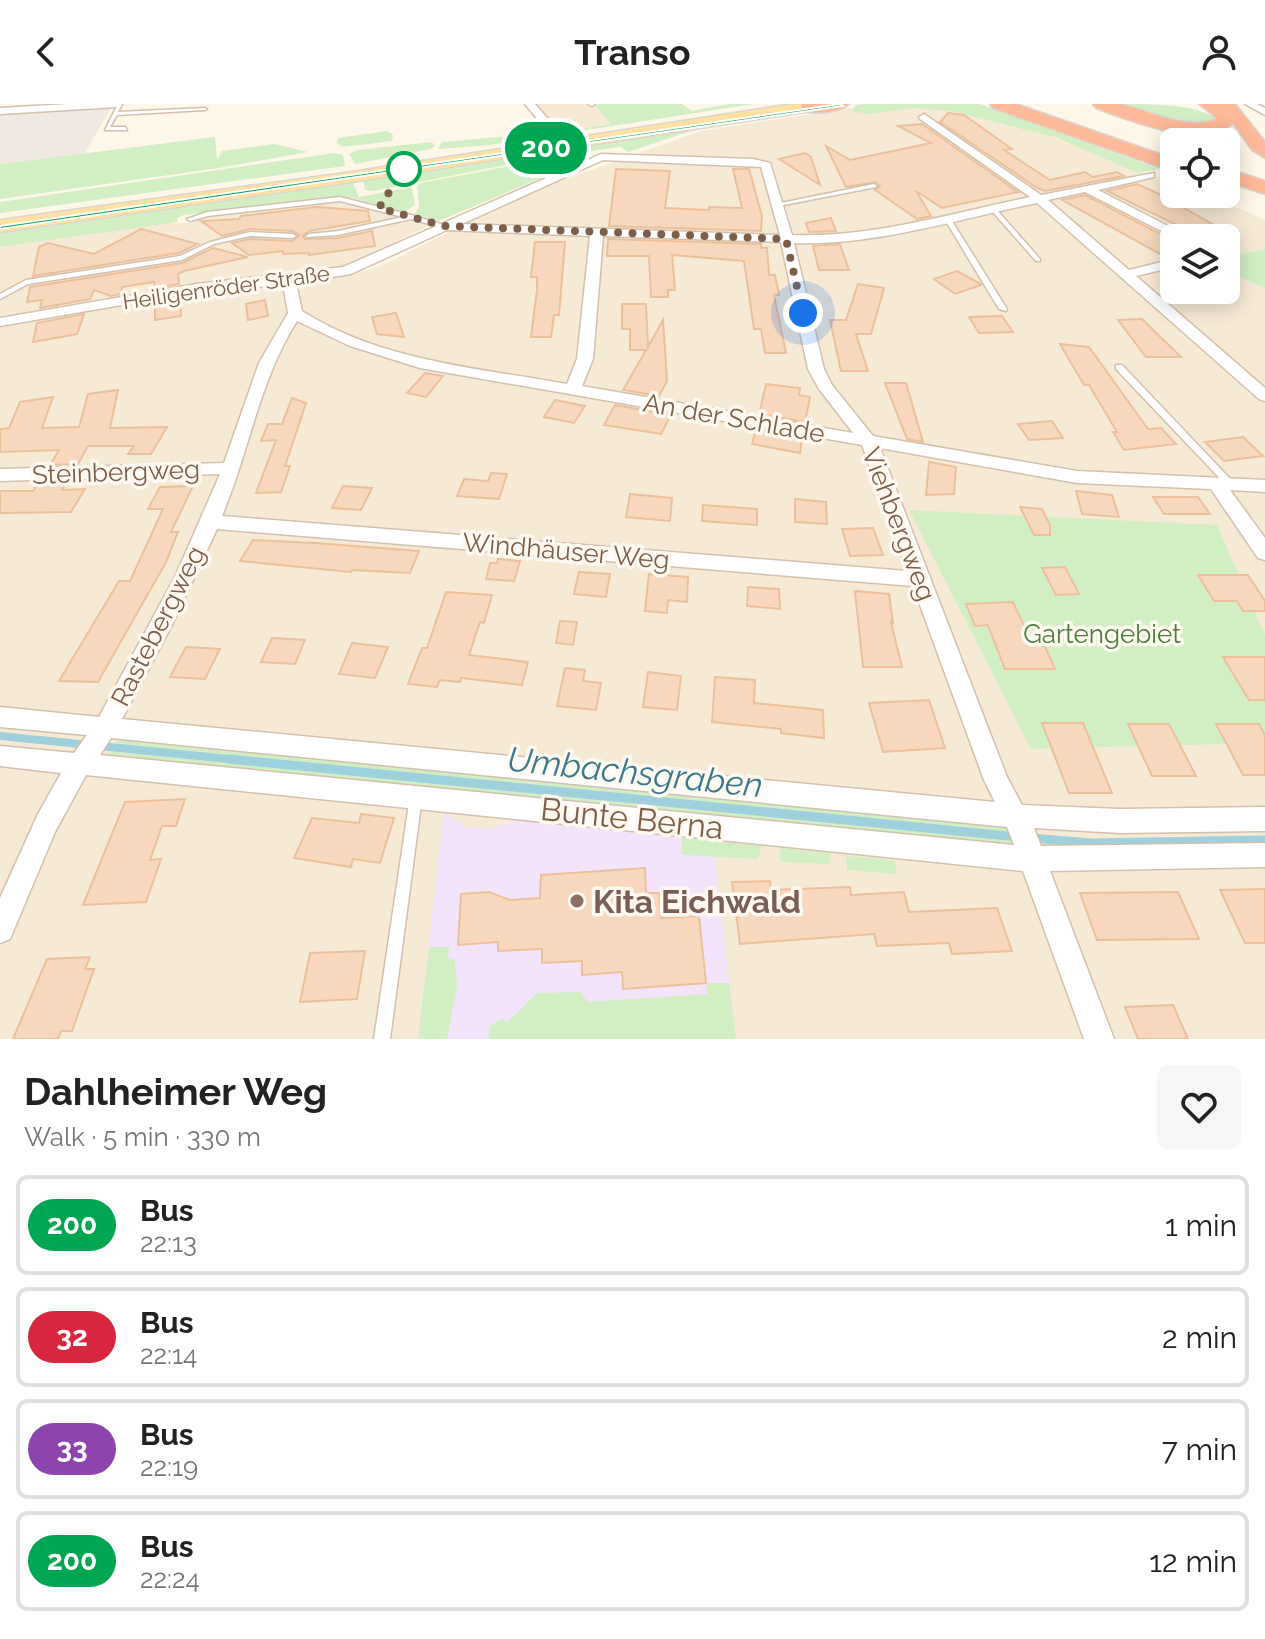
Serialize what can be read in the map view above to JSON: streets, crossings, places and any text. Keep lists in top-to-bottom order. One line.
{"streets":{"street":["Heiligenröder Straße","An der Schlade","Steinbergweg","Viehbergweg","Windhäuser Weg","Rastebergweg","Bunte Berna"]},"crossings":[["Heiligenröder Straße","Viehbergweg"],["An der Schlade","Viehbergweg"],["An der Schlade","Rastebergweg"],["Steinbergweg","Rastebergweg"],["Viehbergweg","Windhäuser Weg"],["Viehbergweg","Bunte Berna"],["Windhäuser Weg","Rastebergweg"],["Rastebergweg","Bunte Berna"]],"water":["Umbachsgraben"],"parks":["Gartengebiet"],"places":["Kita Eichwald"],"lines":["bus line 200"],"page":{"header":"Transo","on_map":"200","heading":["Dahlheimer Weg","Walk · 5 min · 330 m"],"list":[{"mark":"200","name":"Bus","note":"22:13","value":"1 min"},{"mark":"32","name":"Bus","note":"22:14","value":"2 min"},{"mark":"33","name":"Bus","note":"22:19","value":"7 min"},{"mark":"200","name":"Bus","note":"22:24","value":"12 min"}]}}
